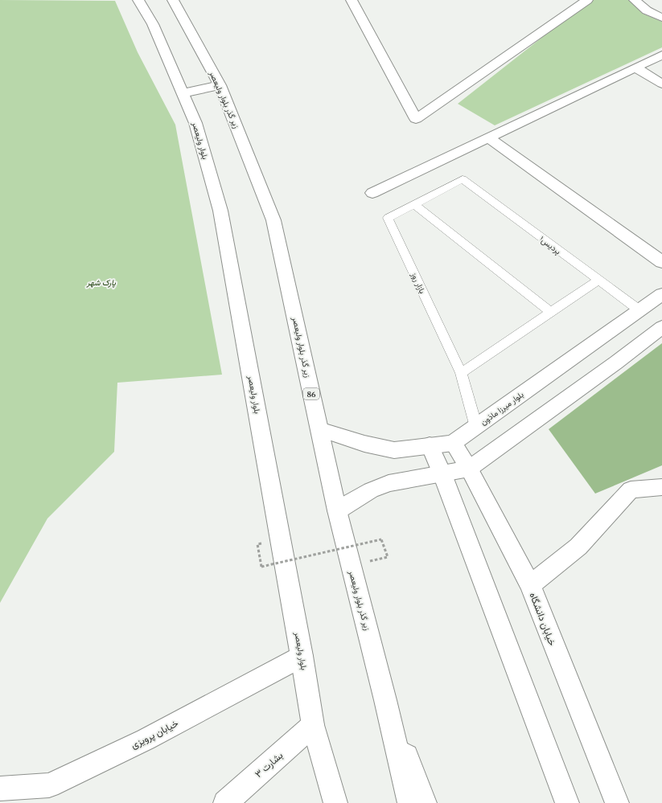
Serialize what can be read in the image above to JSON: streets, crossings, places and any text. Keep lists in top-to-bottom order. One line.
{"streets":{"main road":["زیر گذر بلوار ولیعصر","بلوار ولیعصر","86","بلوار میرزا ماذون","خیابان دانشگاه","خیابان پرویزی","بشارت ۳"],"lane":["پردیس۱","بازار روز"]},"crossings":[["زیر گذر بلوار ولیعصر","بلوار میرزا ماذون"],["بلوار ولیعصر","خیابان پرویزی"],["بلوار ولیعصر","بشارت ۳"],["پردیس۱","بازار روز"],["پردیس۱","بلوار میرزا ماذون"],["بازار روز","بلوار میرزا ماذون"],["بلوار میرزا ماذون","خیابان دانشگاه"]],"parks":["پارک شهر"]}
